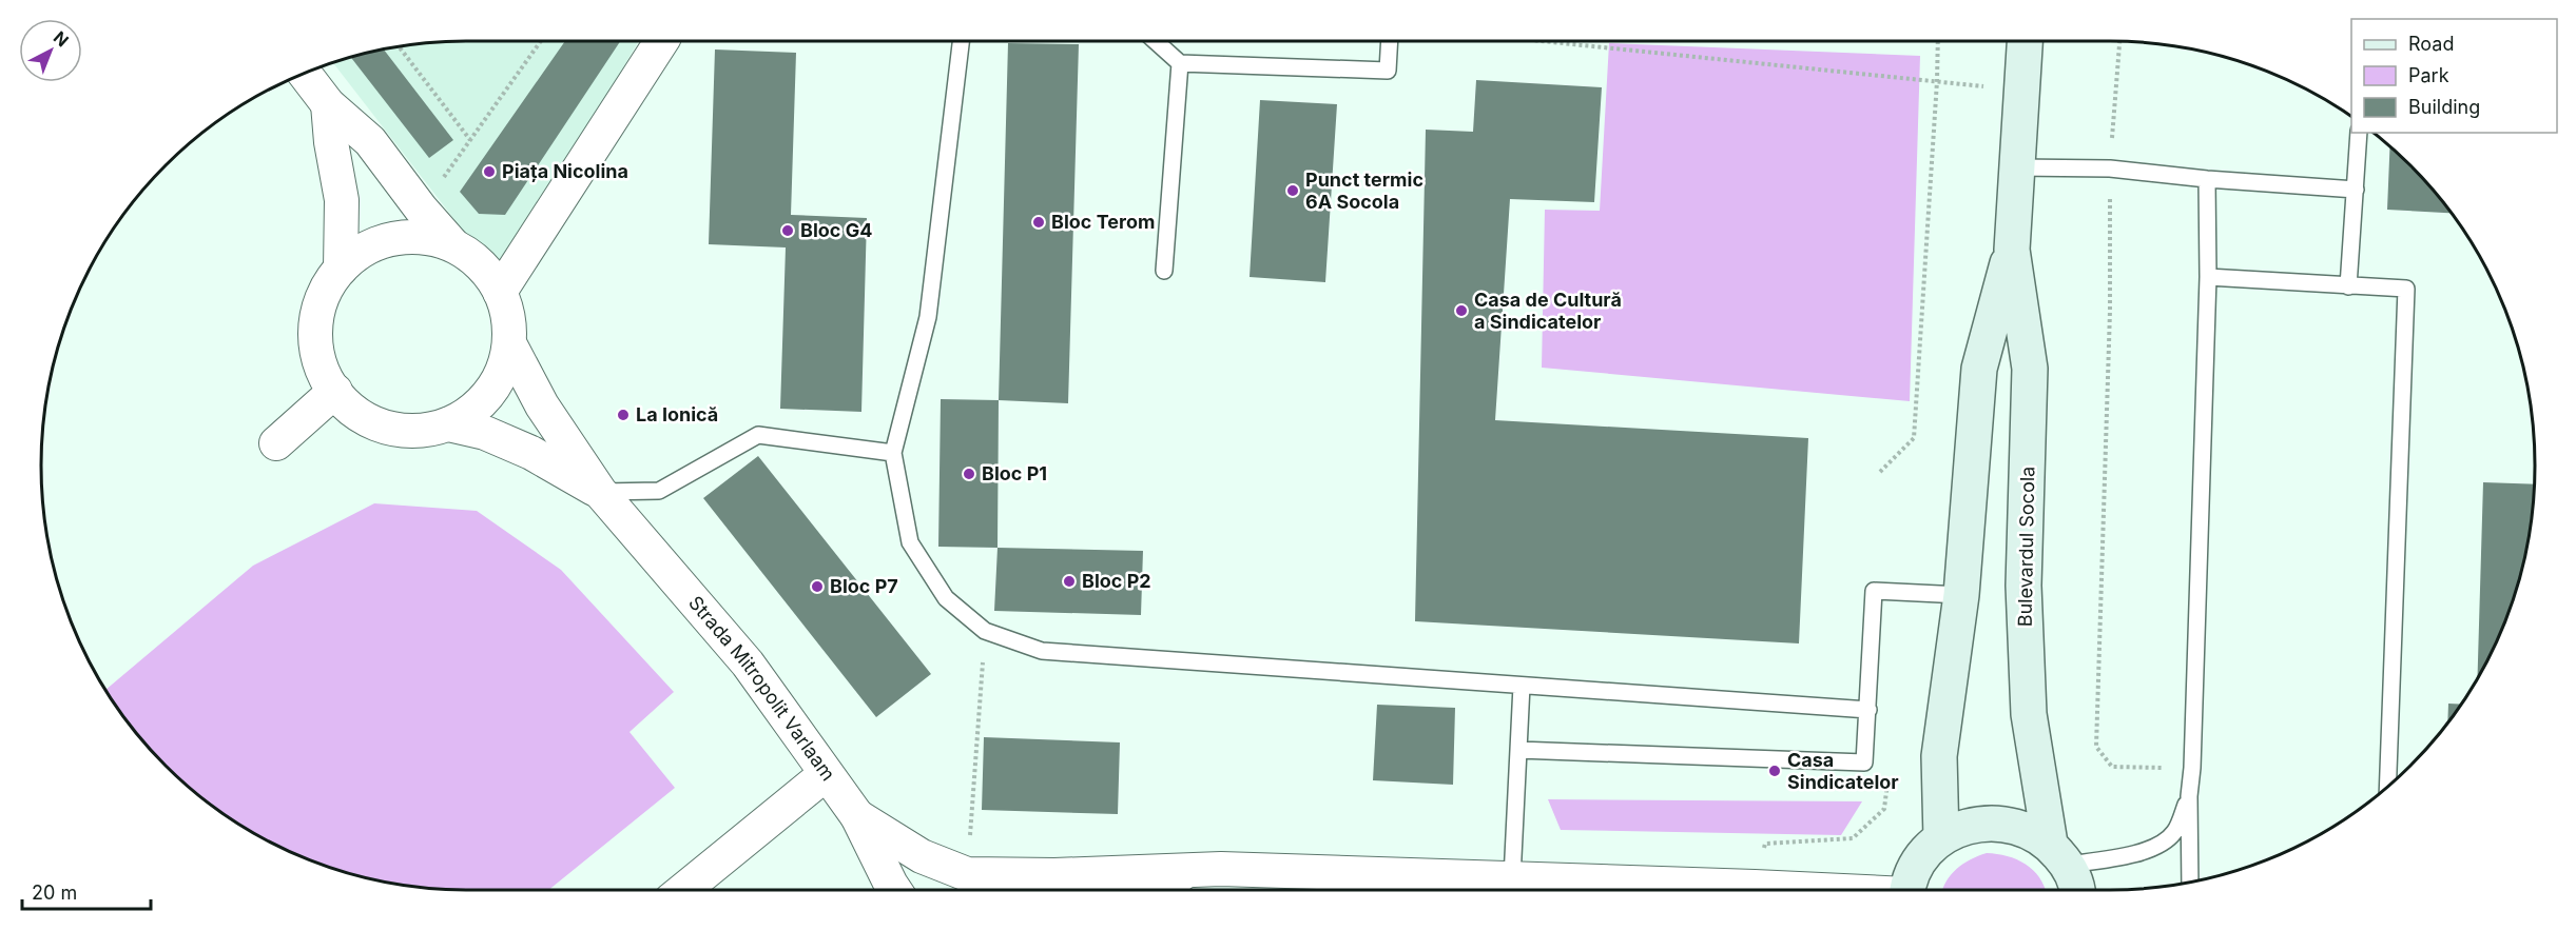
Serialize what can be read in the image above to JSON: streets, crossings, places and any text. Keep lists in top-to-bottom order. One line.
{"streets":{"main road":["Bulevardul Socola"],"street":["Strada Mitropolit Varlaam"]},"places":["Piața Nicolina","Punct termic 6A Socola","Bloc Terom","Bloc G4","Casa de Cultură a Sindicatelor","La Ionică","Bloc P1","Bloc P2","Bloc P7","Casa Sindicatelor"],"legend":["Road","Park","Building"],"scale_bar":"20 m","north":"top right"}
